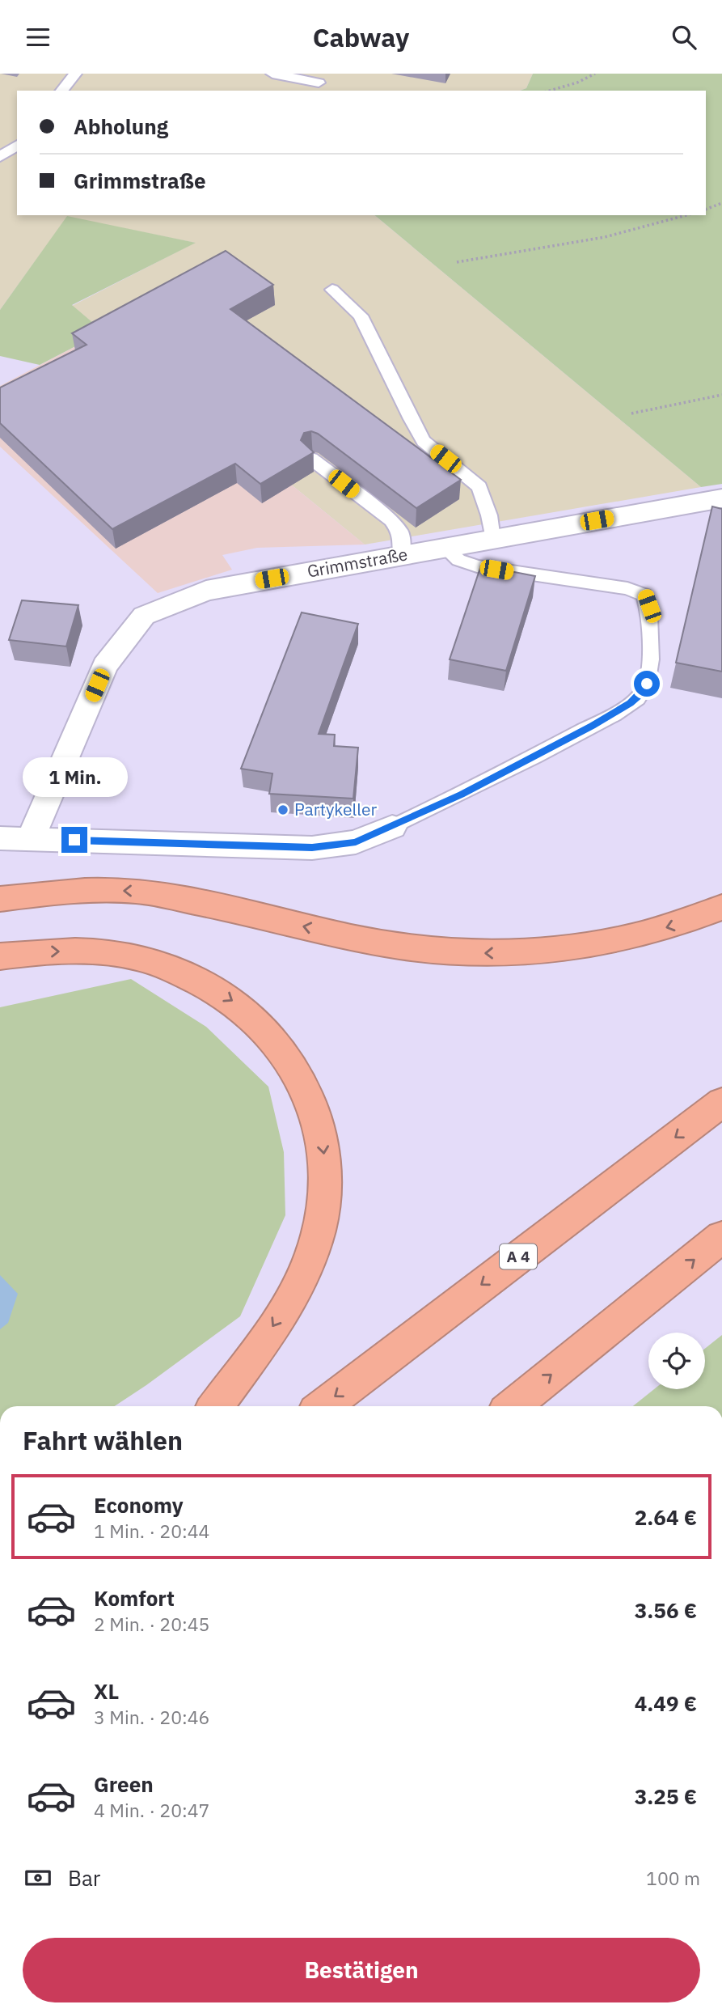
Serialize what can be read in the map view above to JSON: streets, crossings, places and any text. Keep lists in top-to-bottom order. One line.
{"streets":{"highway":["A 4"],"street":["Grimmstraße"]},"places":["Partykeller"],"page":{"header":"Cabway","banner":["Abholung","Grimmstraße"],"bubble":"1 Min.","heading":"Fahrt wählen","list":[{"name":"Economy","note":"1 Min. · 20:44","value":"2.64 €"},{"name":"Komfort","note":"2 Min. · 20:45","value":"3.56 €"},{"name":"XL","note":"3 Min. · 20:46","value":"4.49 €"},{"name":"Green","note":"4 Min. · 20:47","value":"3.25 €"}],"pay":["Bar","100 m"],"buttons":"Bestätigen"}}
